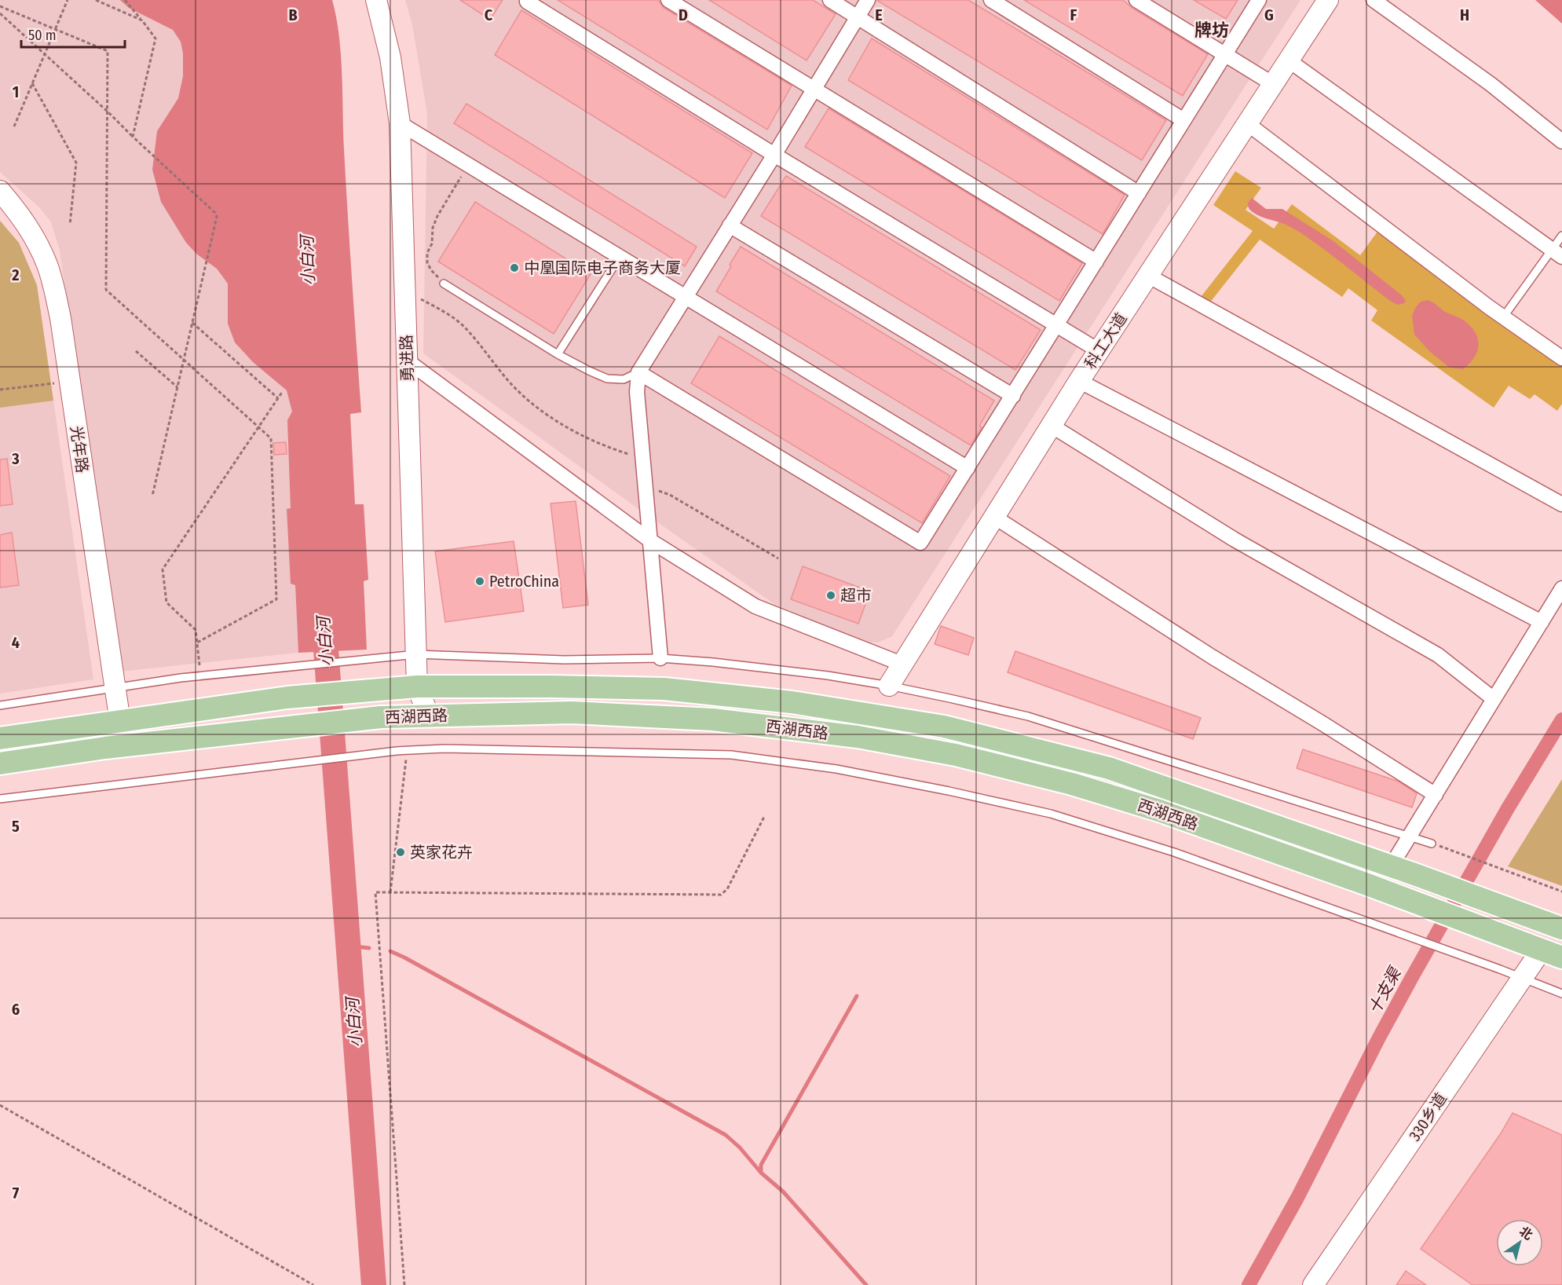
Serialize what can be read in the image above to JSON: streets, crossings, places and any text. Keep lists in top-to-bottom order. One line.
{"streets":{"main road":["西湖西路"],"street":["科工大道","勇进路","光年路","330乡道"]},"crossings":[["勇进路","西湖西路"],["光年路","西湖西路"],["西湖西路","330乡道"]],"districts":["牌坊"],"water":["小白河","十支渠"],"places":["中凰国际电子商务大厦","PetroChina","超市","英家花卉"],"scale_bar":"50 m","north":"top right","grid":{"columns":["B","C","D","E","F","G","H"],"rows":["1","2","3","4","5","6","7"]}}
